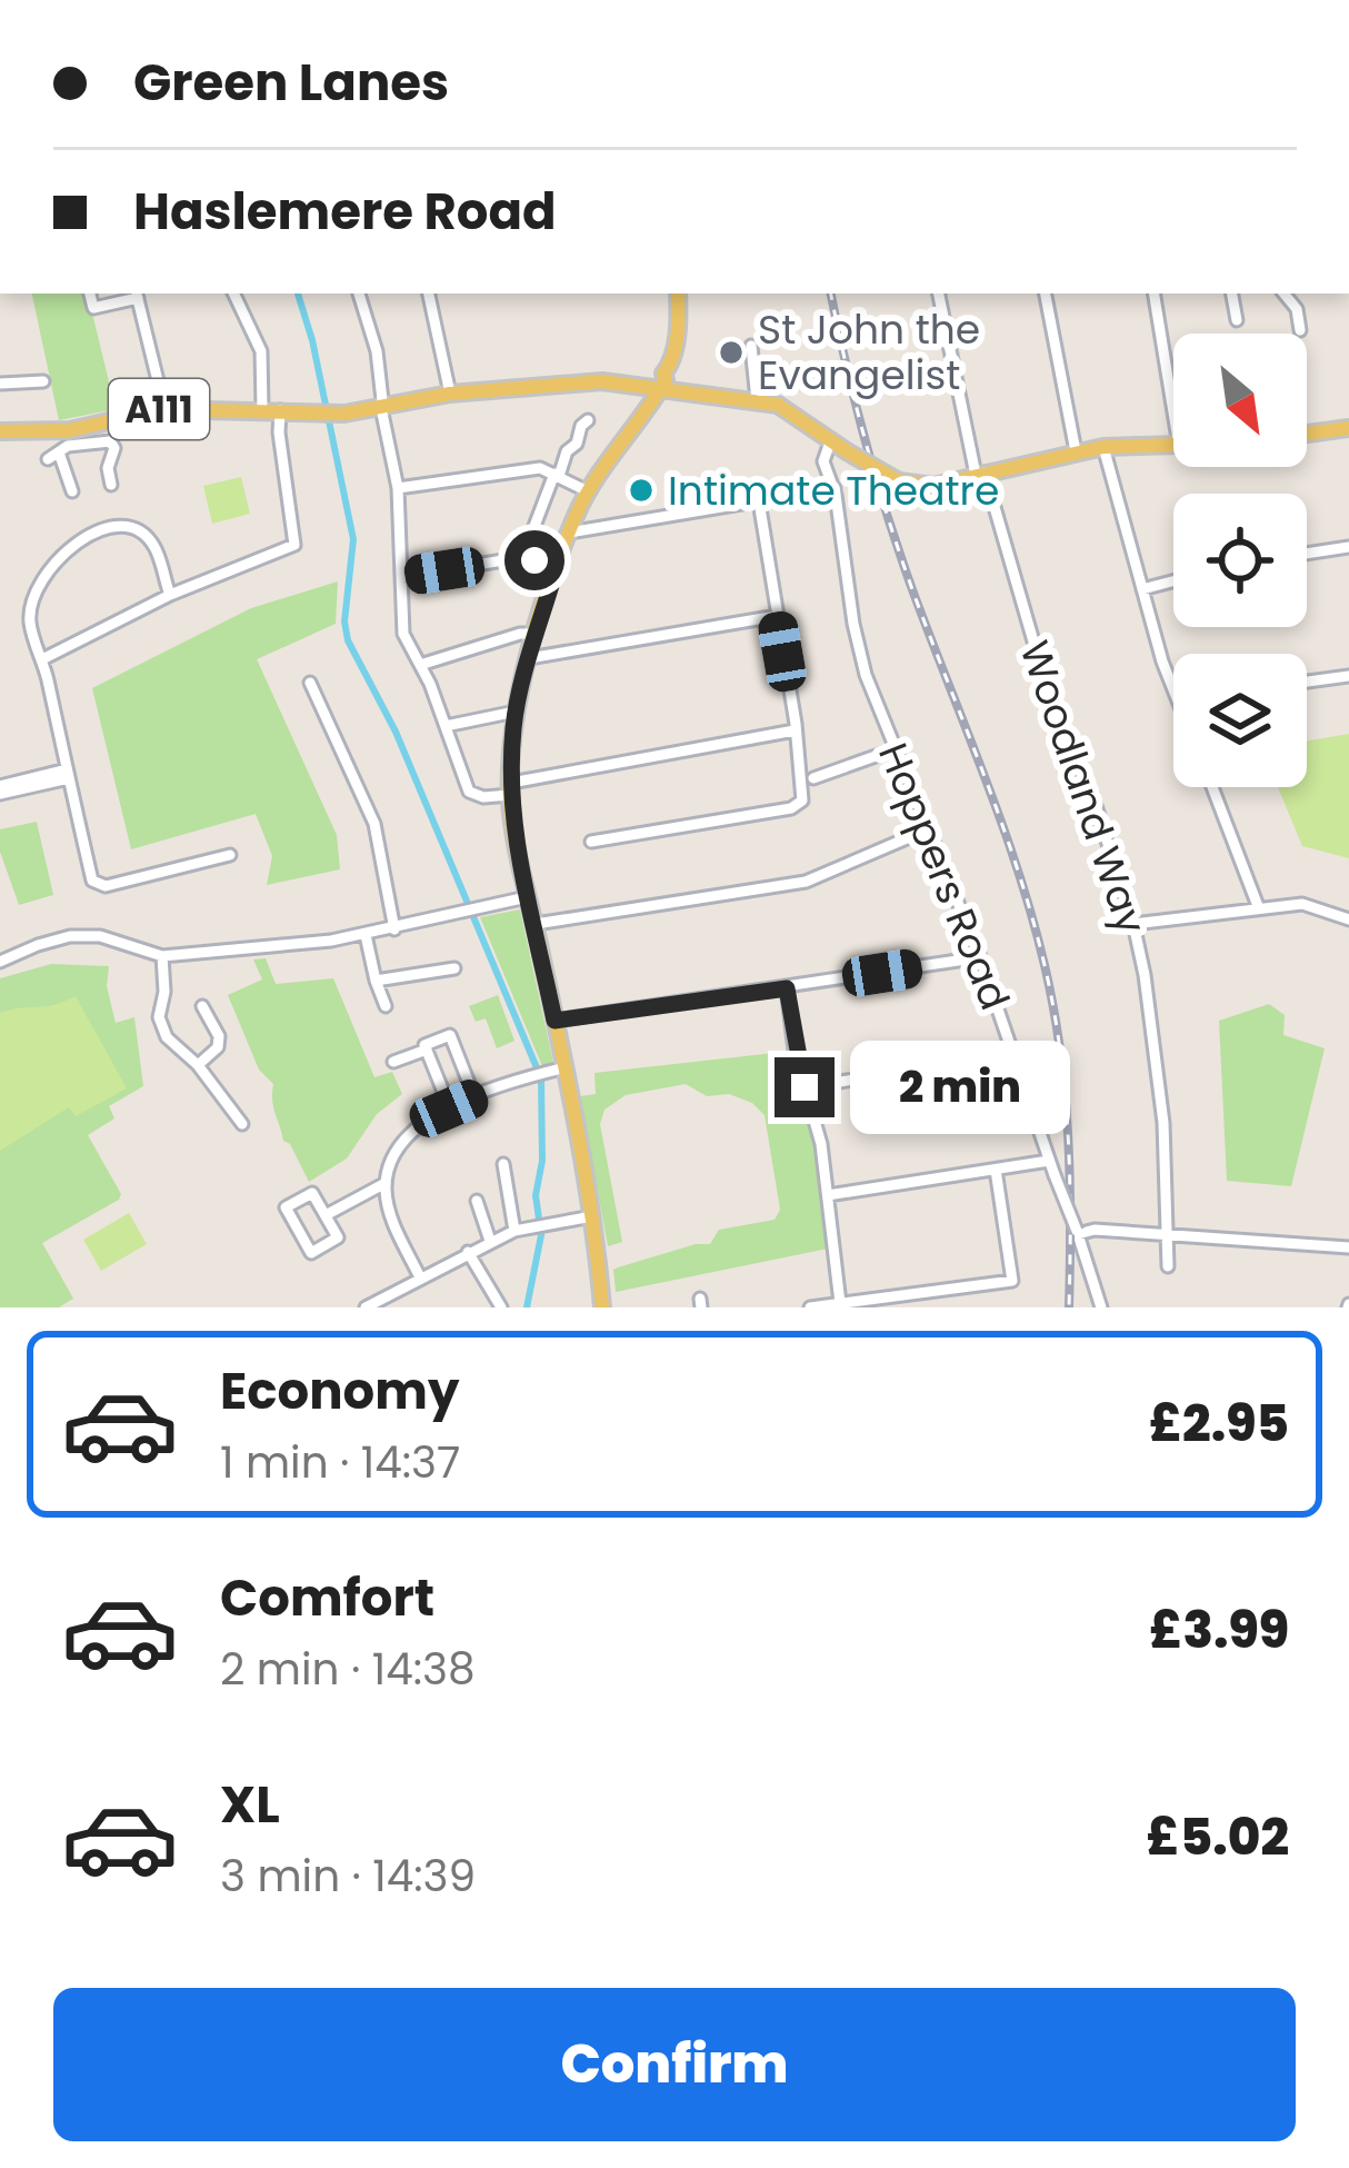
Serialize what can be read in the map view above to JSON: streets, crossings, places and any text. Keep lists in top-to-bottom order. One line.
{"streets":{"main road":["A111"],"street":["Woodland Way","Hoppers Road"]},"crossings":[["A111","Woodland Way"],["A111","Hoppers Road"]],"places":["St John the Evangelist","Intimate Theatre"],"north":"bottom right","page":{"banner":["Green Lanes","Haslemere Road"],"bubble":"2 min","list":[{"name":"Economy","note":"1 min · 14:37","value":"£2.95"},{"name":"Comfort","note":"2 min · 14:38","value":"£3.99"},{"name":"XL","note":"3 min · 14:39","value":"£5.02"}],"buttons":"Confirm"}}
